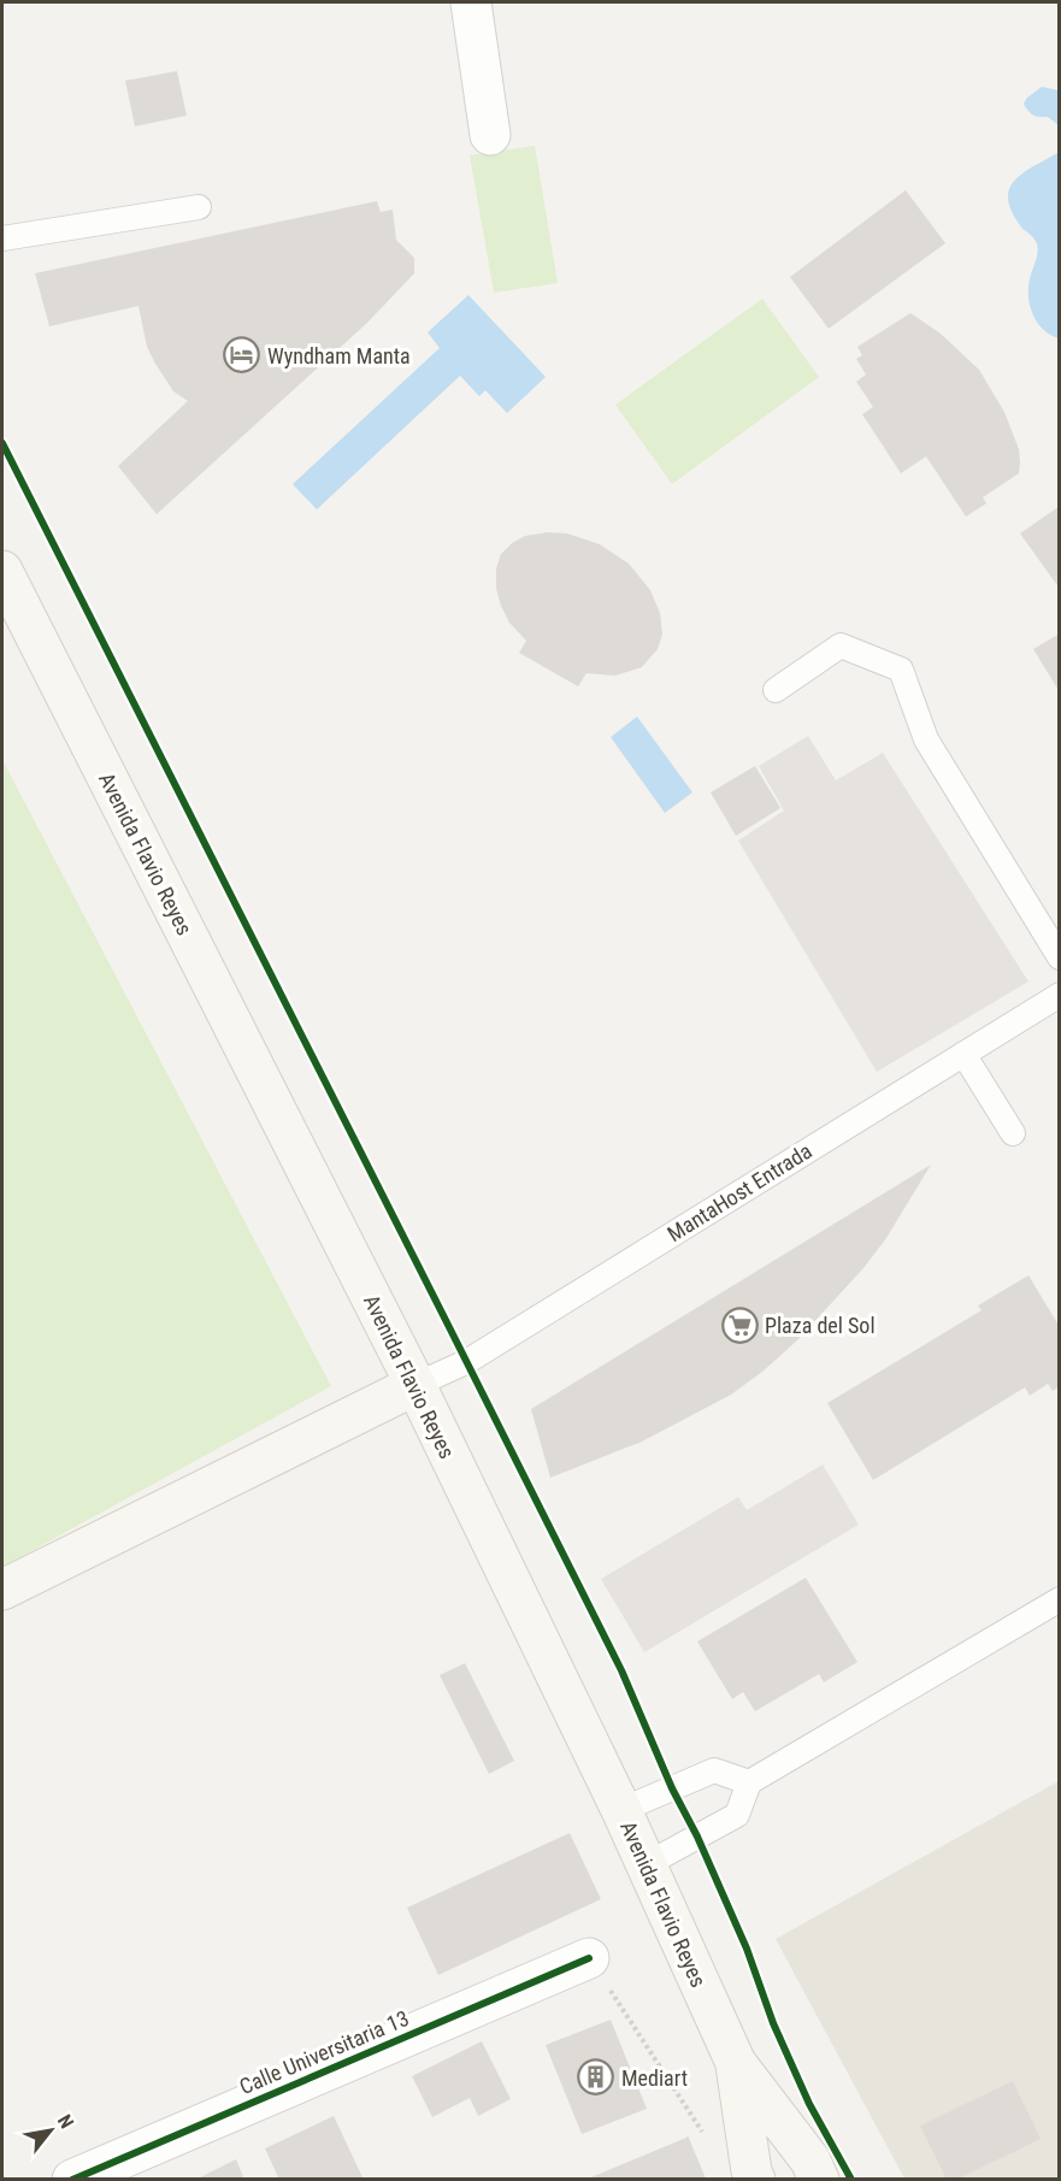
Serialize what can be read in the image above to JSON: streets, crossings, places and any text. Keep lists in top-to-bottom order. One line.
{"streets":{"main road":["Avenida Flavio Reyes"],"street":["Calle Universitaria 13"],"lane":["MantaHost Entrada"]},"crossings":[["Avenida Flavio Reyes","MantaHost Entrada"]],"places":{"hotel":["Wyndham Manta"],"supermarket":["Plaza del Sol"],"building":["Mediart"]},"north":"top right"}
